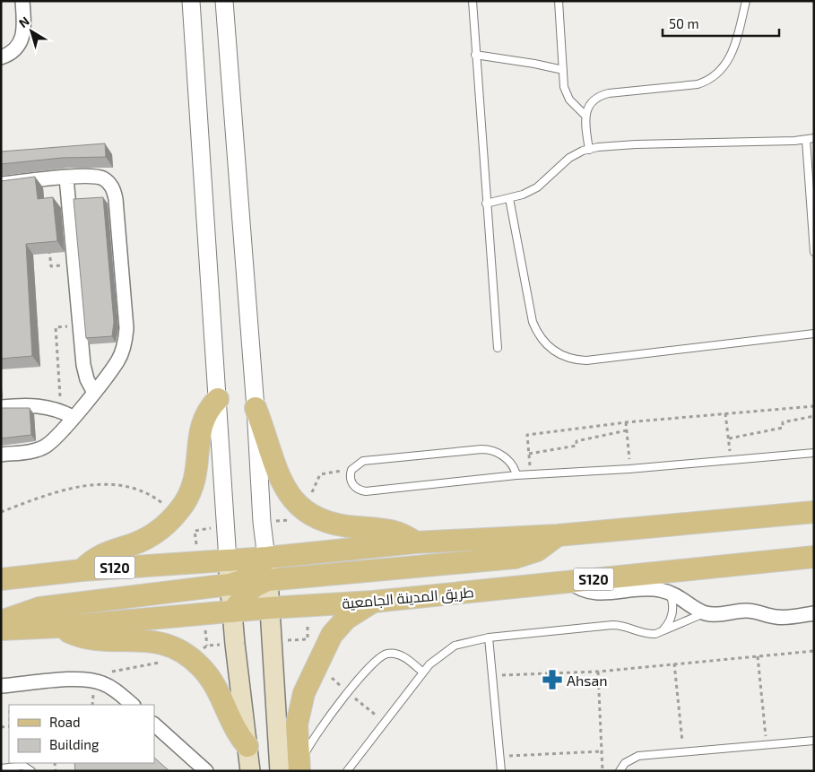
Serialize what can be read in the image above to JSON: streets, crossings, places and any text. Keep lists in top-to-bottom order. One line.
{"streets":{"main road":["S120","طريق المدينة الجامعية"]},"places":{"pharmacy":["Ahsan"]},"legend":["Road","Building"],"scale_bar":"50 m","north":"top left"}
